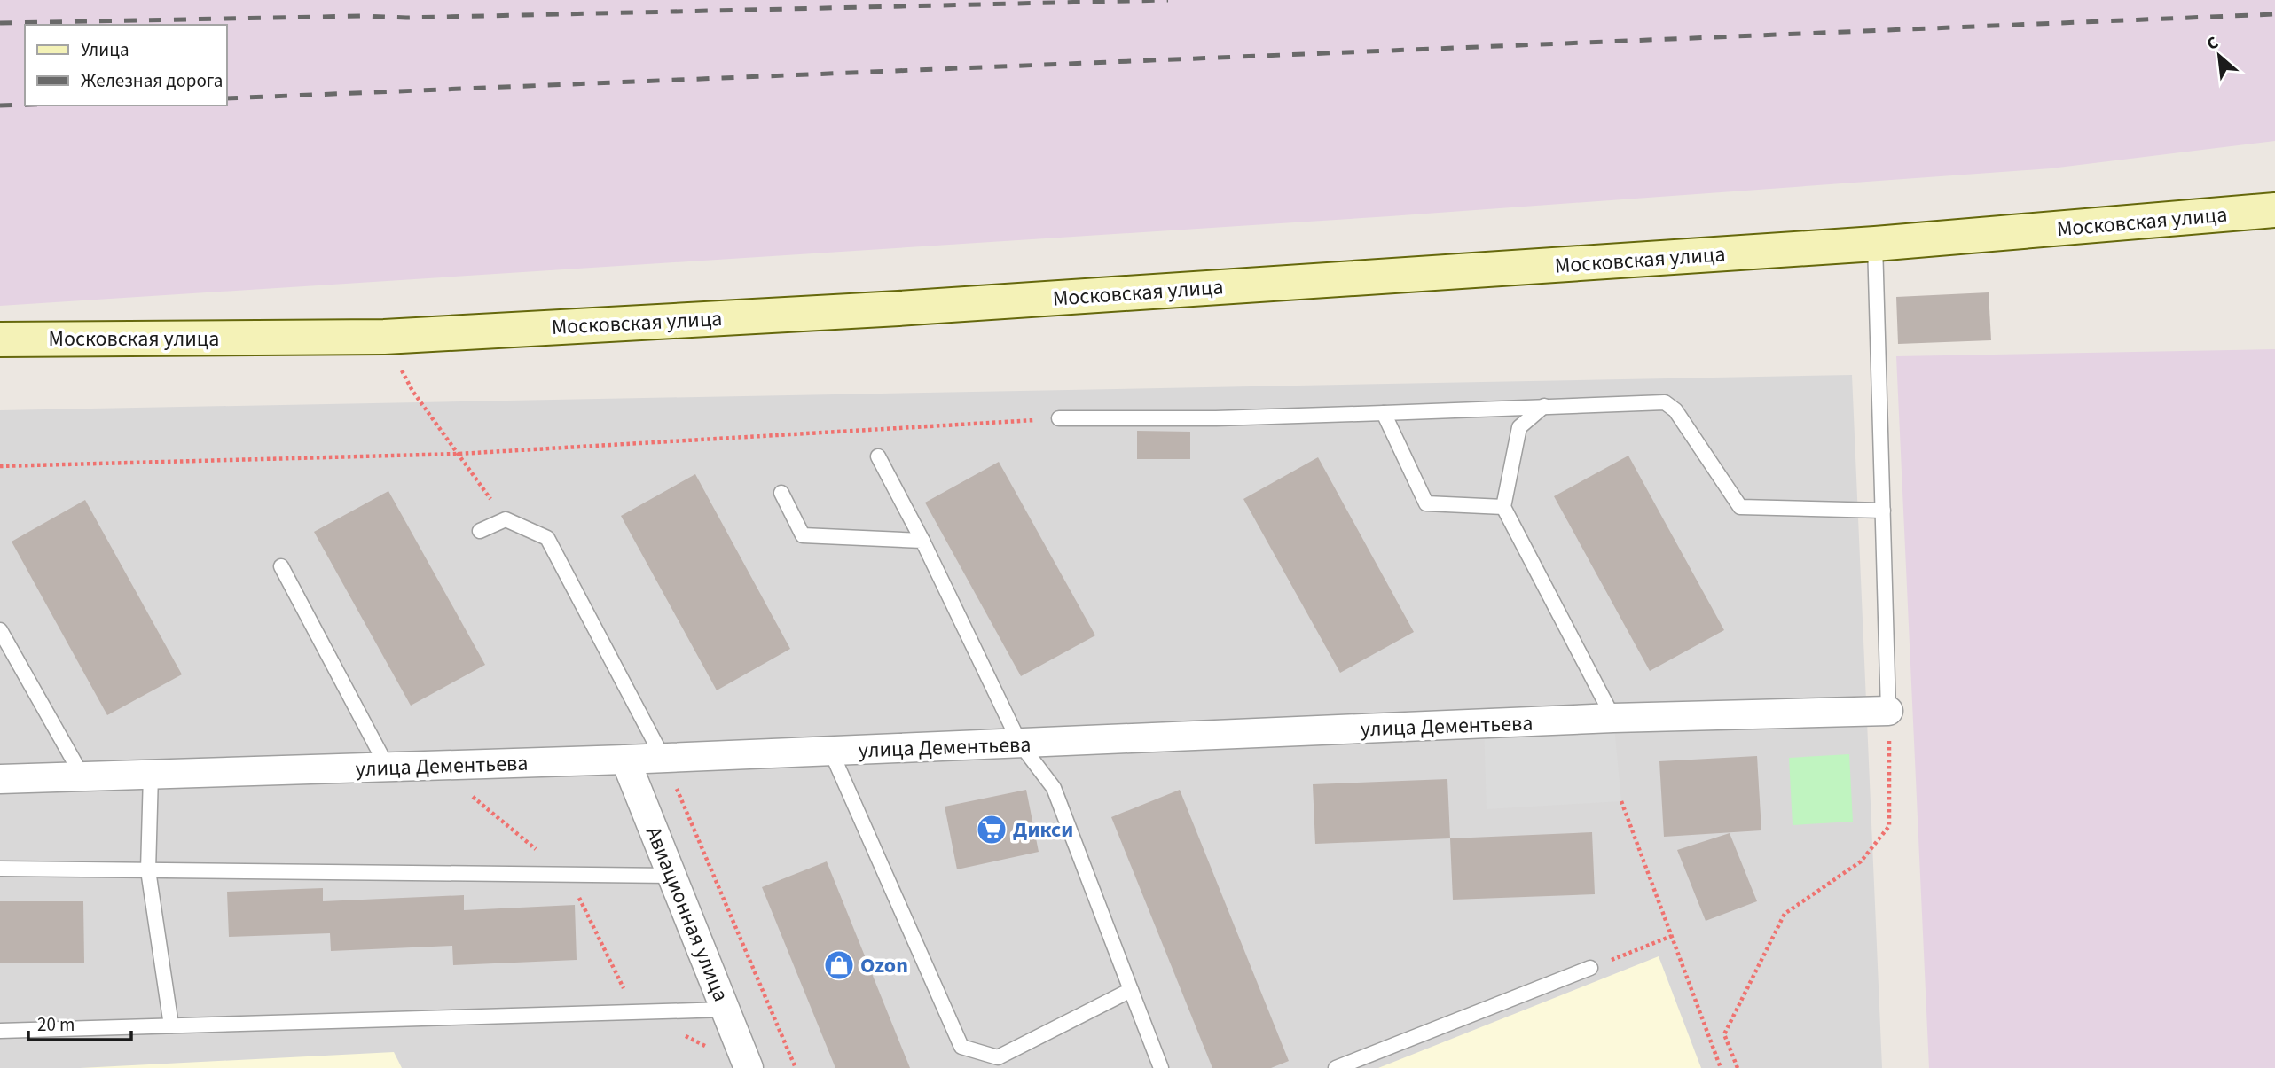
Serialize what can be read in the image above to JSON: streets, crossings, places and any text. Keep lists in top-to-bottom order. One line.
{"streets":{"street":["Московская улица","улица Дементьева","Авиационная улица"]},"crossings":[["улица Дементьева","Авиационная улица"]],"places":{"supermarket":["Дикси"],"shop":["Ozon"]},"legend":["Улица","Железная дорога"],"scale_bar":"20 m","north":"top left"}
